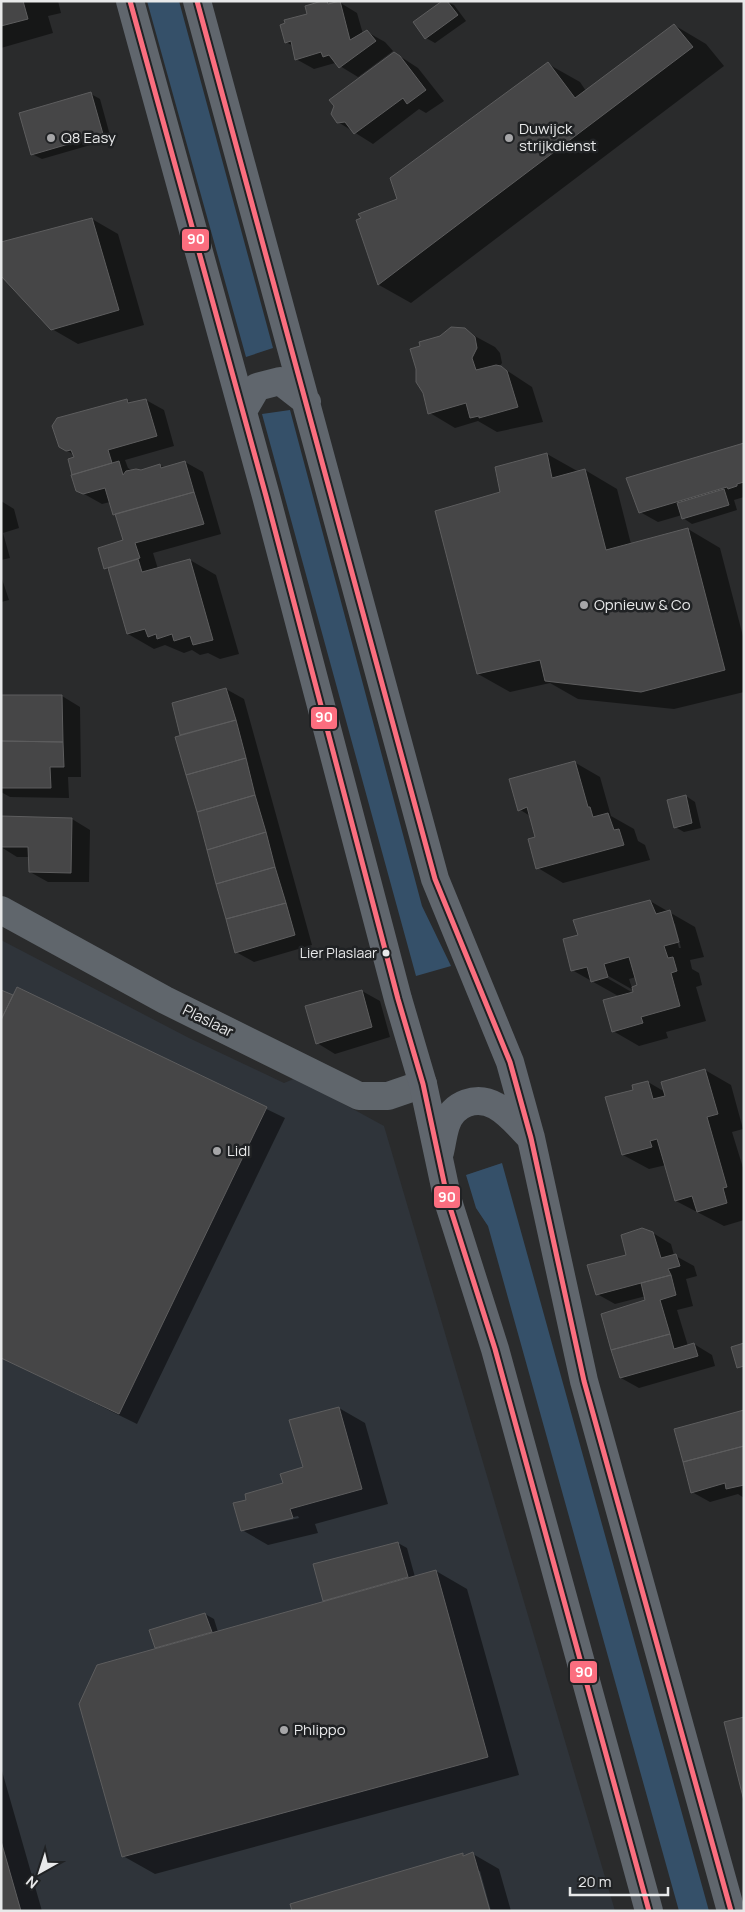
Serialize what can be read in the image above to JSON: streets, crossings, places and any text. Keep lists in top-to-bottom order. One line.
{"streets":{"street":["Plaslaar"]},"places":["Q8 Easy","Duwijck strijkdienst","Opnieuw & Co","Lier Plaslaar","Lidl","Phlippo"],"lines":["transit line 90"],"scale_bar":"20 m","north":"bottom left"}
